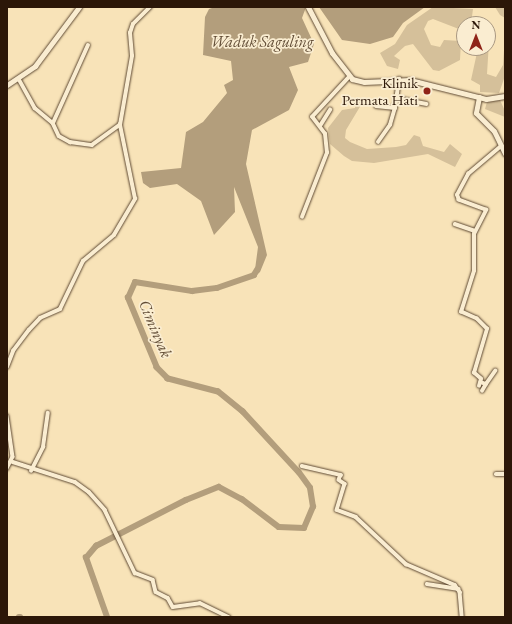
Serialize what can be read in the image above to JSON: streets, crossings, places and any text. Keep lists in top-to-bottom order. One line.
{"water":["Waduk Saguling","Ciminyak"],"places":["Klinik Permata Hati"],"north":"top"}
